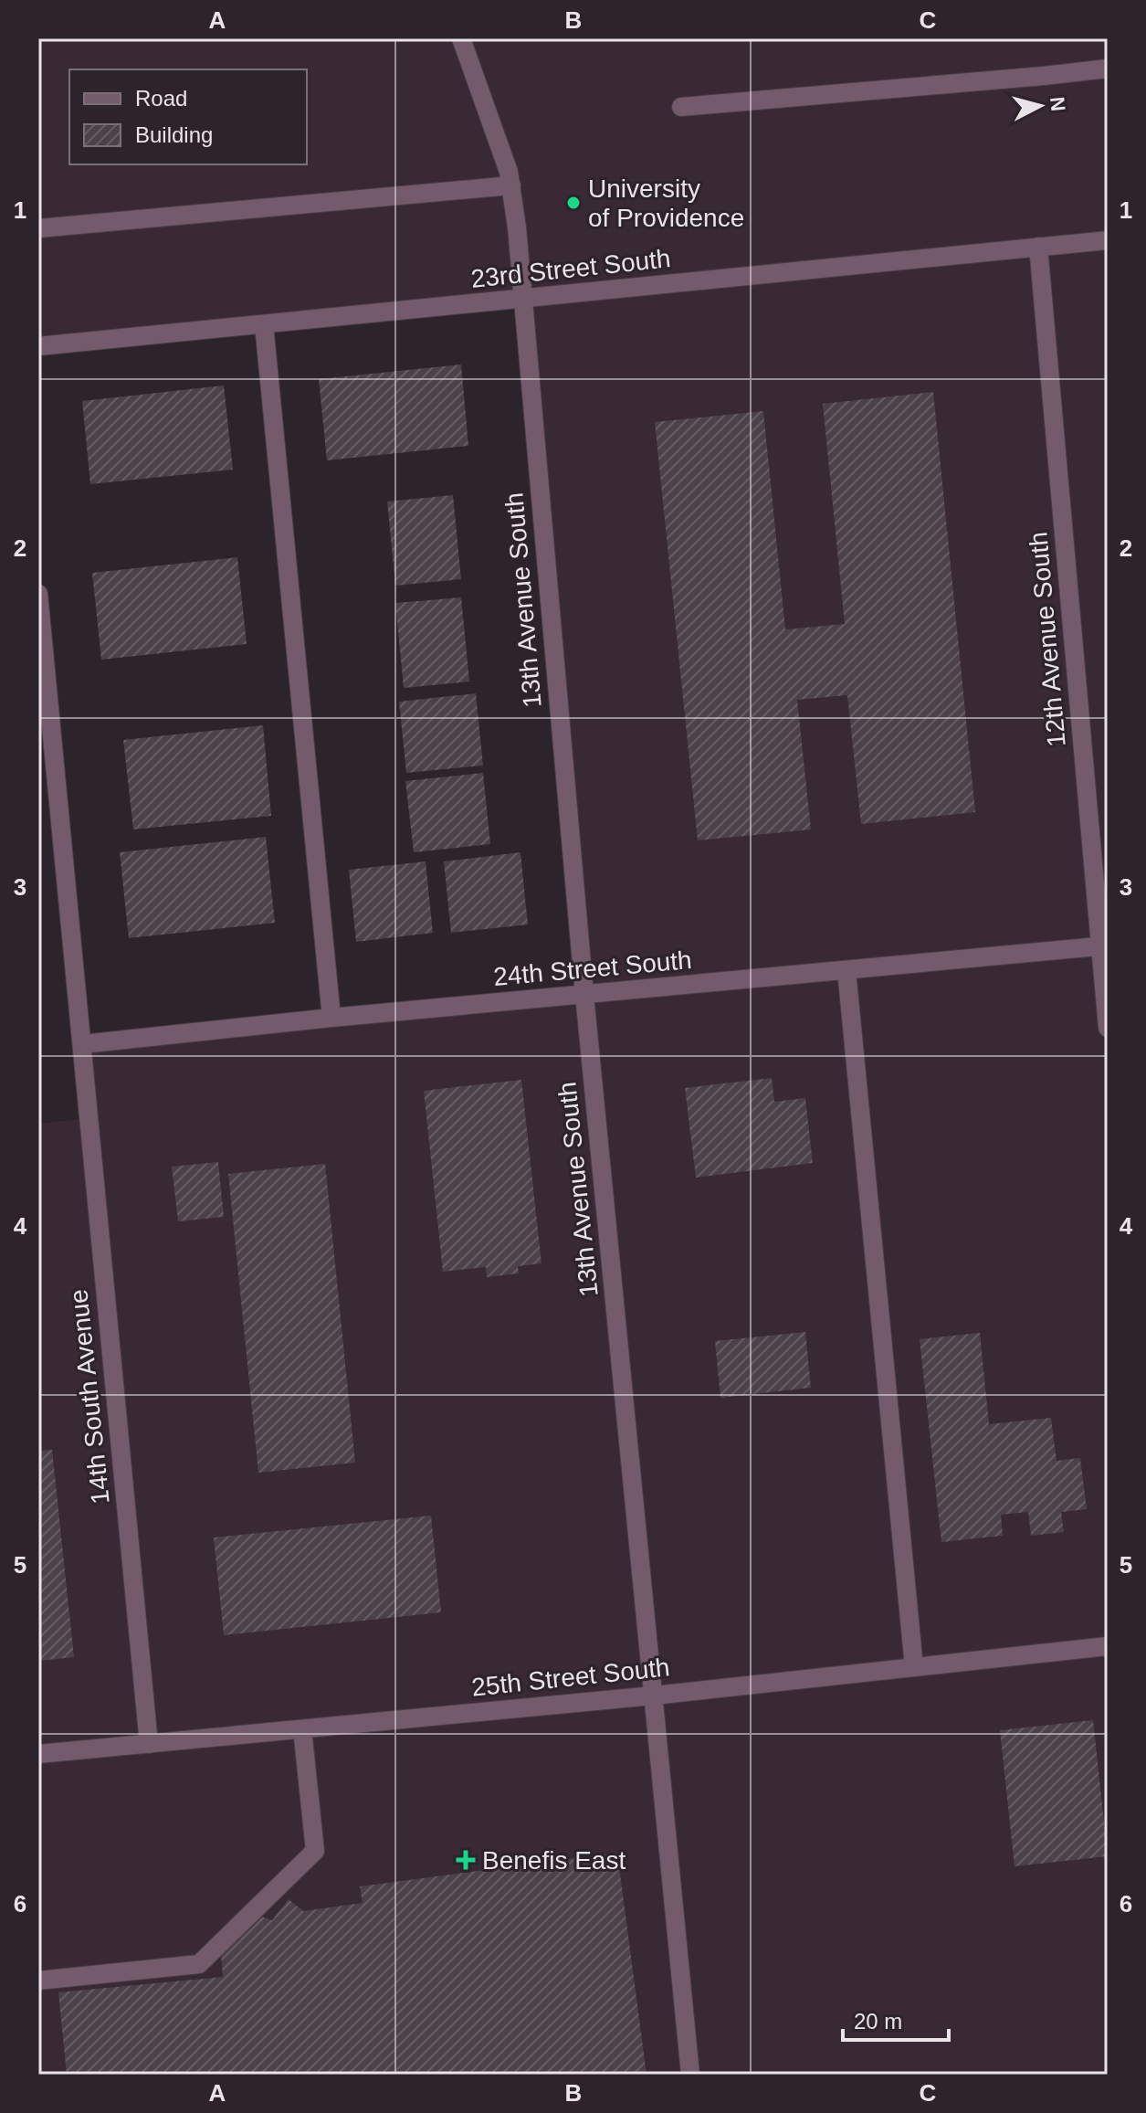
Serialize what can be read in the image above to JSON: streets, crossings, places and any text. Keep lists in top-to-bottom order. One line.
{"streets":{"street":["23rd Street South","13th Avenue South","12th Avenue South","24th Street South","14th South Avenue","25th Street South"]},"crossings":[["23rd Street South","13th Avenue South"],["23rd Street South","12th Avenue South"],["13th Avenue South","24th Street South"],["13th Avenue South","25th Street South"],["12th Avenue South","24th Street South"],["24th Street South","14th South Avenue"],["14th South Avenue","25th Street South"]],"places":{"other":["University of Providence"],"health":["Benefis East"]},"legend":["Road","Building"],"scale_bar":"20 m","north":"right","grid":{"columns":["A","B","C"],"rows":["1","2","3","4","5","6"]}}
